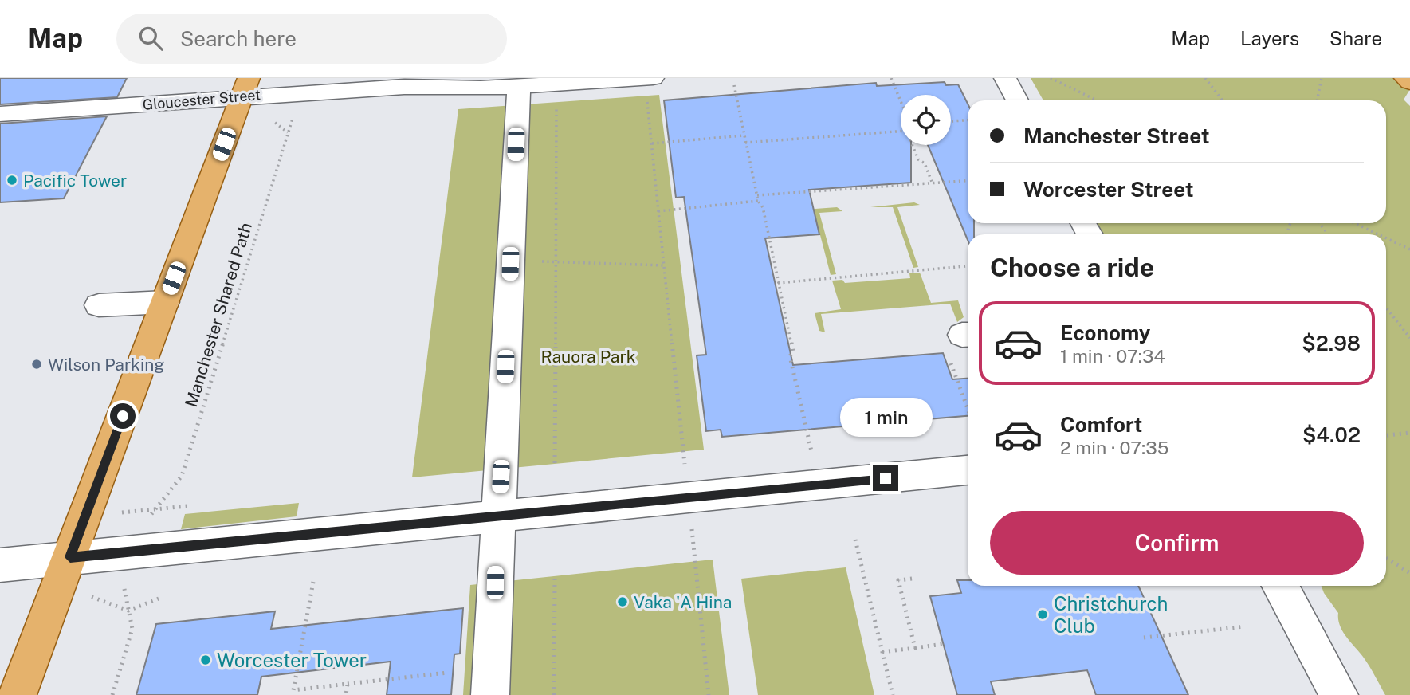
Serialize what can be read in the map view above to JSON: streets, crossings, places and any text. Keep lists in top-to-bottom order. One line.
{"streets":{"street":["Gloucester Street"],"path":["Manchester Shared Path"]},"crossings":[["Gloucester Street","Manchester Shared Path"]],"parks":["Rauora Park"],"places":["Pacific Tower","Wilson Parking","Vaka 'A Hina","Christchurch Club","Worcester Tower"],"page":{"header":"Map","search":"Search here","nav":["Map","Layers","Share"],"banner":["Manchester Street","Worcester Street"],"heading":"Choose a ride","list":[{"name":"Economy","note":"1 min · 07:34","value":"$2.98"},{"name":"Comfort","note":"2 min · 07:35","value":"$4.02"}],"bubble":"1 min","buttons":"Confirm"}}
